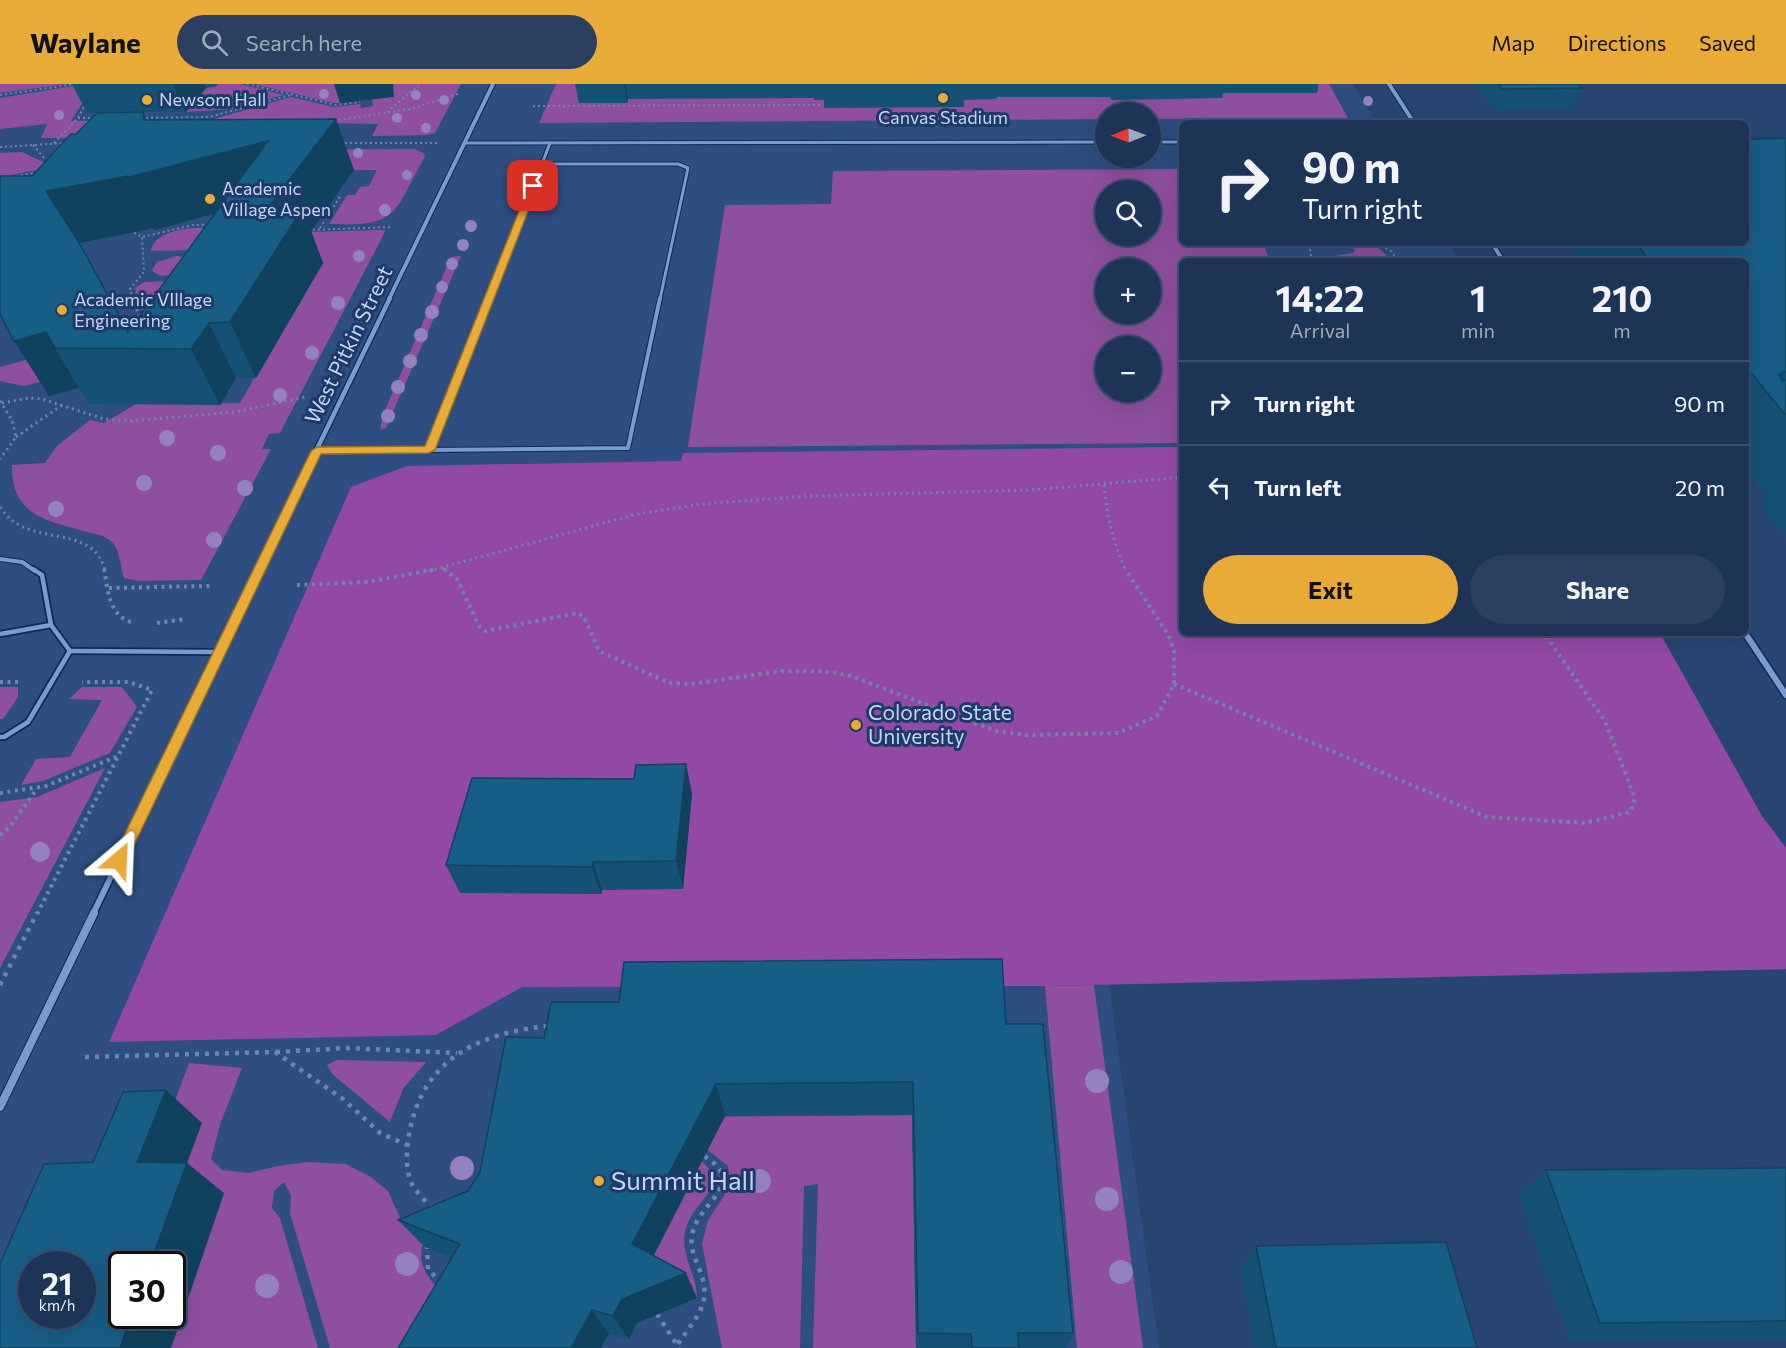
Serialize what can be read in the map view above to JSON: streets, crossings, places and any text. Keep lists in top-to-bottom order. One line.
{"streets":{"street":["West Pitkin Street"]},"places":["Canvas Stadium","Newsom Hall","Academic Village Aspen","Academic VIllage Engineering","Colorado State University","Summit Hall"],"north":"left","page":{"header":"Waylane","search":"Search here","nav":["Map","Directions","Saved"],"map_buttons":["+","−"],"turn":["90 m","Turn right"],"eta":["14:22","Arrival","1","min","210","m"],"list":[{"name":"Turn right","value":"90 m"},{"name":"Turn left","value":"20 m"}],"buttons":["Exit","Share"],"speed":"21 km/h","limit":"30"}}
